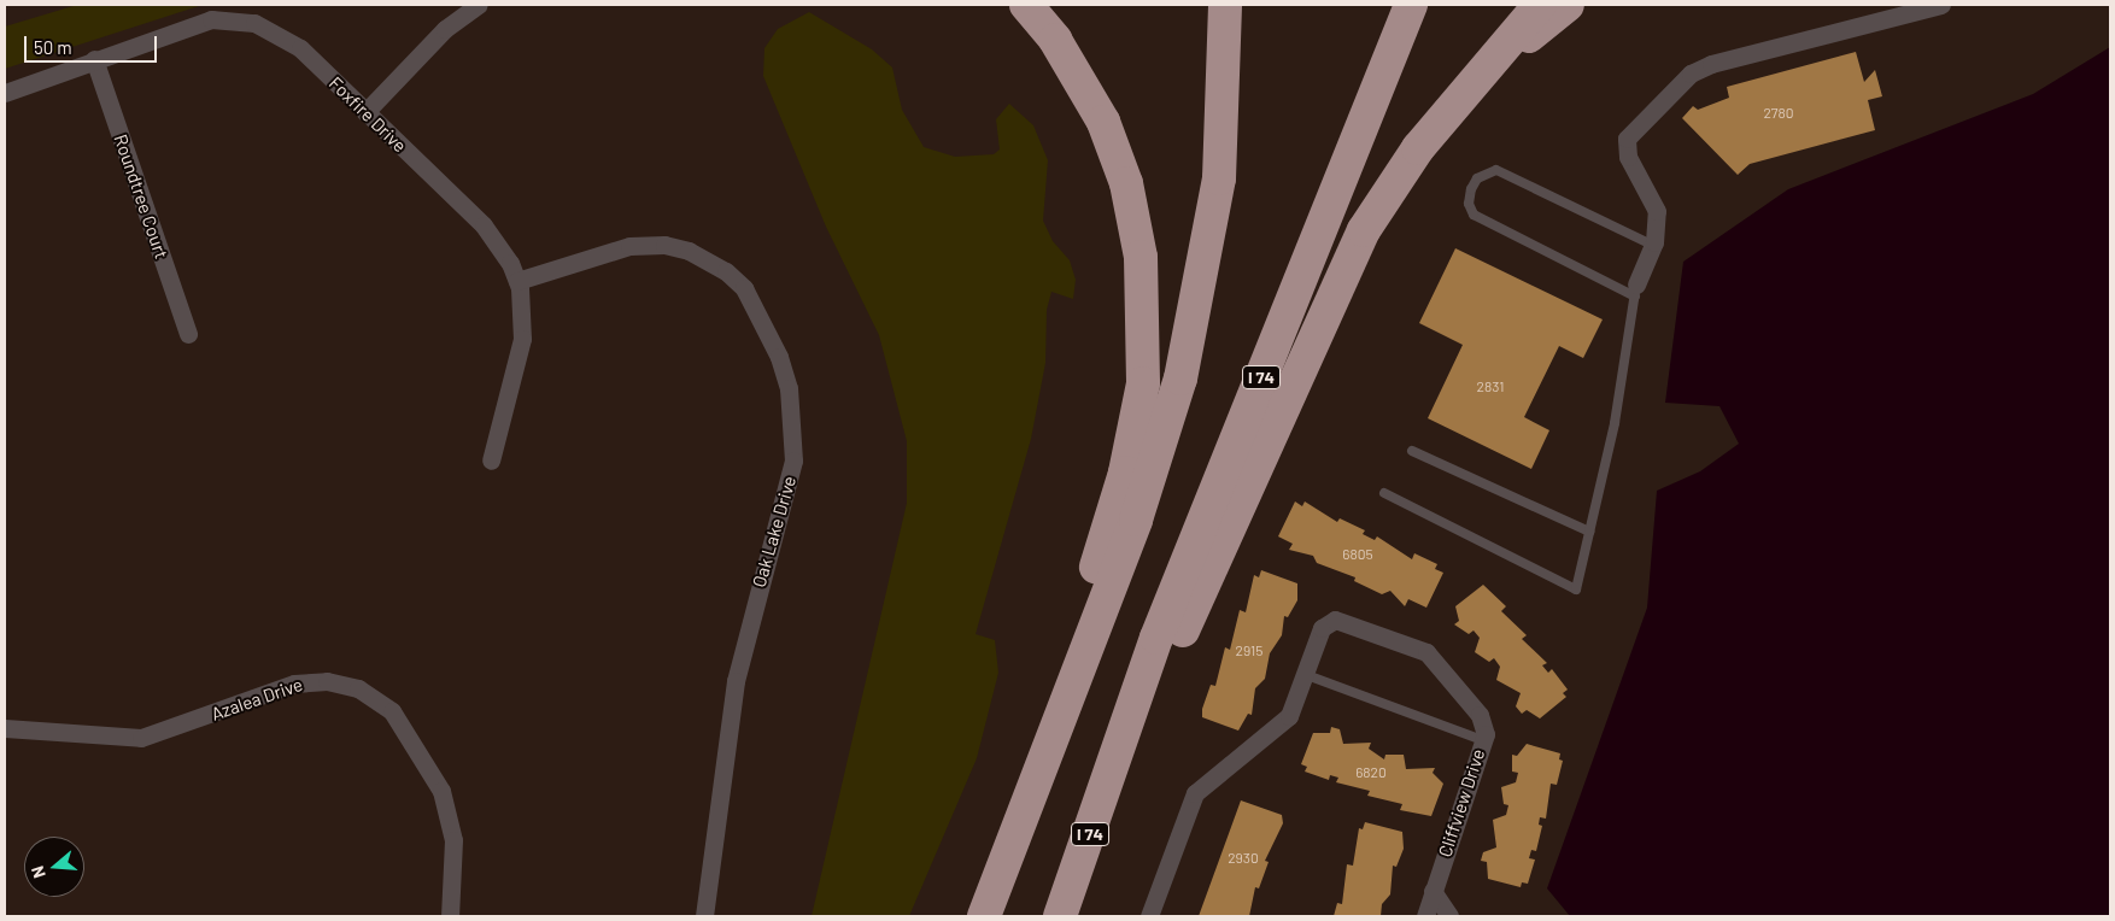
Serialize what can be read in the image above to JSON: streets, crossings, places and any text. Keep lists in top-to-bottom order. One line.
{"streets":{"highway":["I 74"],"street":["Foxfire Drive","Roundtree Court","Oak Lake Drive","Azalea Drive","Cliffview Drive"]},"crossings":[["Foxfire Drive","Roundtree Court"],["Foxfire Drive","Oak Lake Drive"]],"house_numbers":["2780","2831","6805","2915","6820","2930"],"scale_bar":"50 m","north":"left"}
